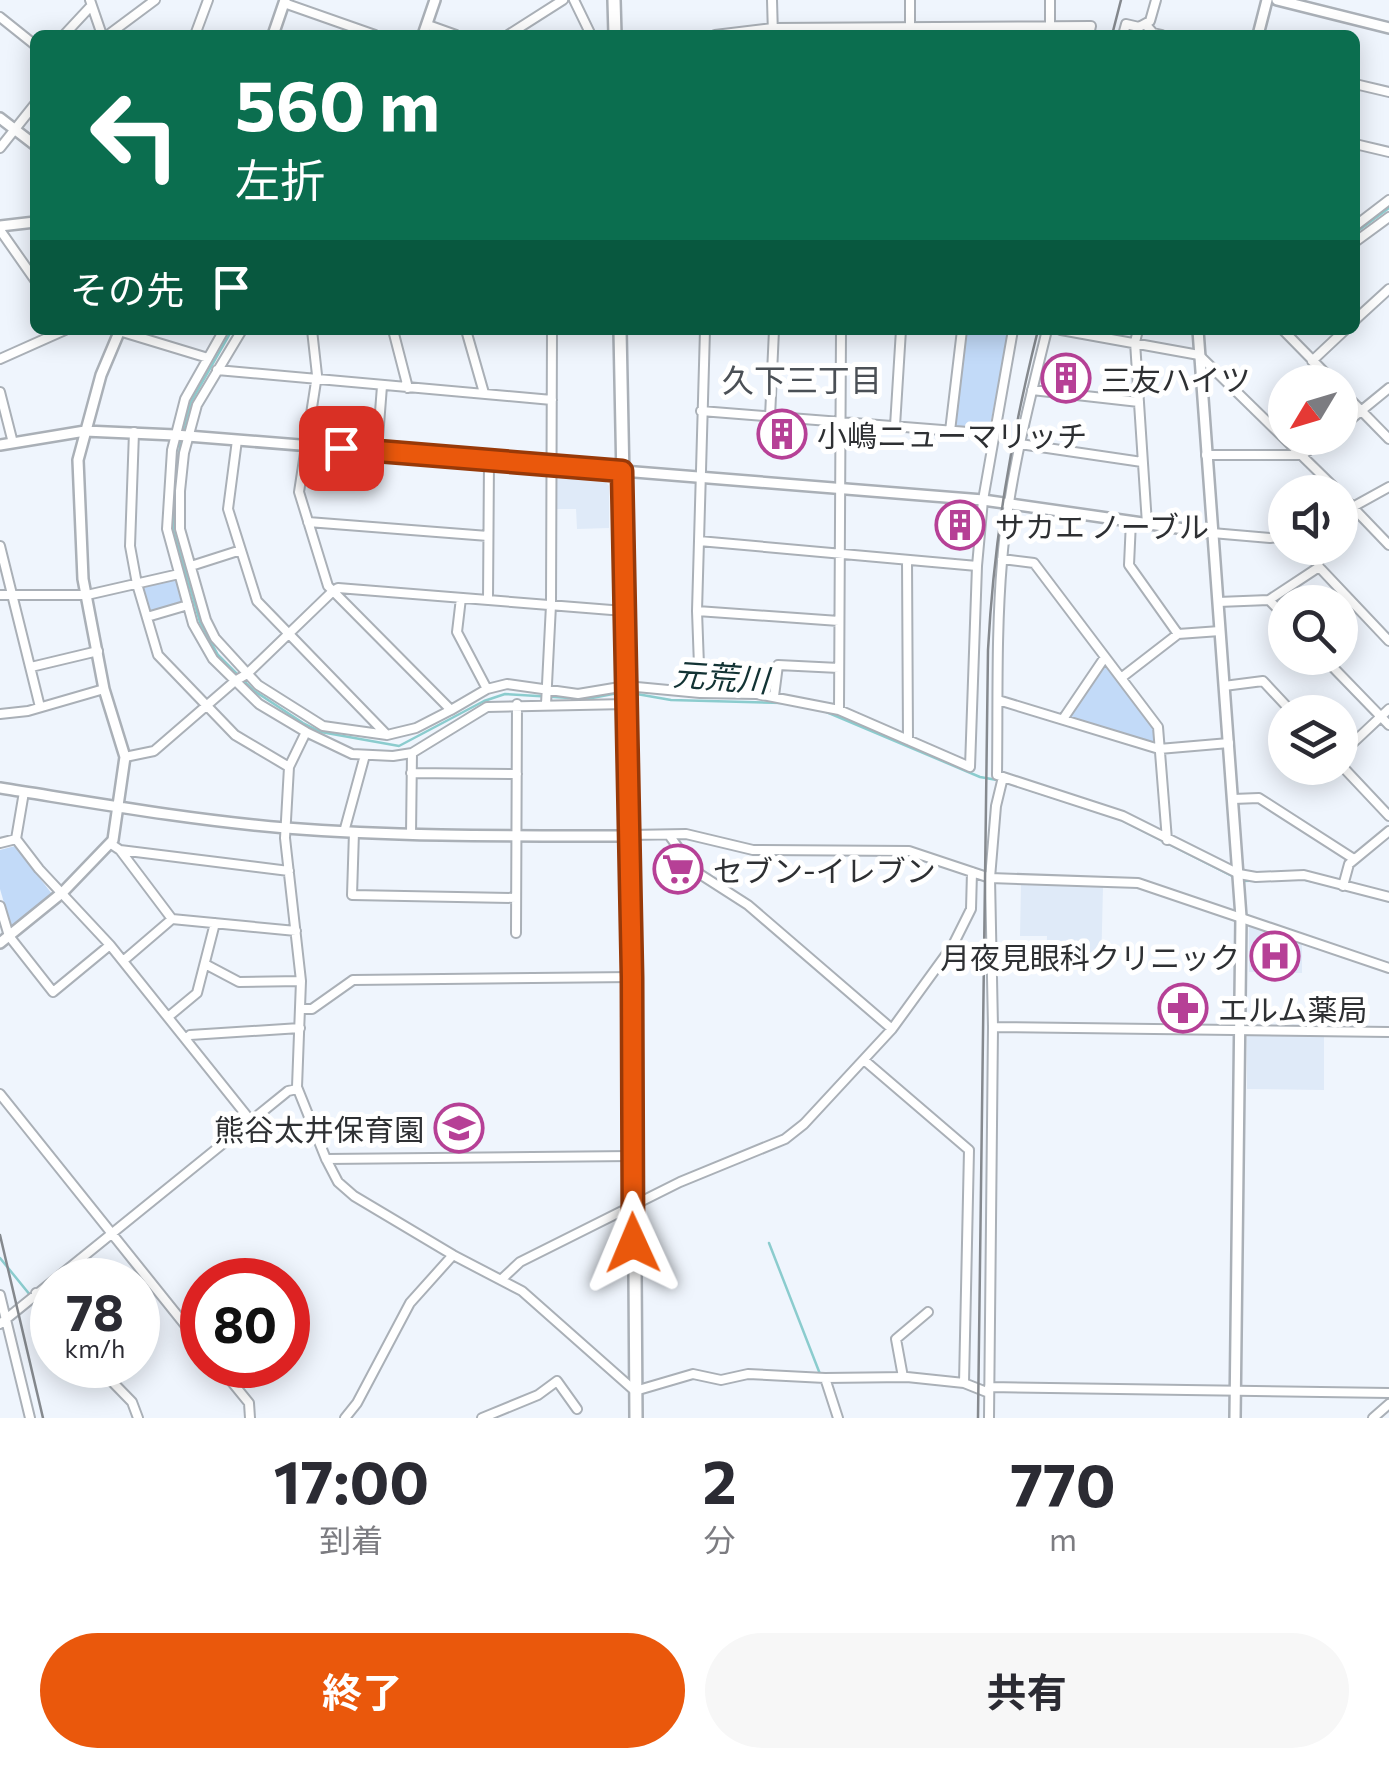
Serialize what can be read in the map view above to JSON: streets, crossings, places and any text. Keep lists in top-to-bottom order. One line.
{"districts":["久下三丁目"],"water":["元荒川"],"places":{"building":["三友ハイツ","小嶋ニューマリッチ","サカエ ノーブル"],"supermarket":["セブン-イレブン"],"hospital":["月夜見眼科クリニック"],"pharmacy":["エルム薬局"],"school or university":["熊谷太井保育園"]},"north":"bottom left","page":{"turn":["560 m","左折"],"then":"その先","speed":"78 km/h","limit":"80","eta":["17:00","到着","2","分","770","m"],"buttons":["終了","共有"]}}
